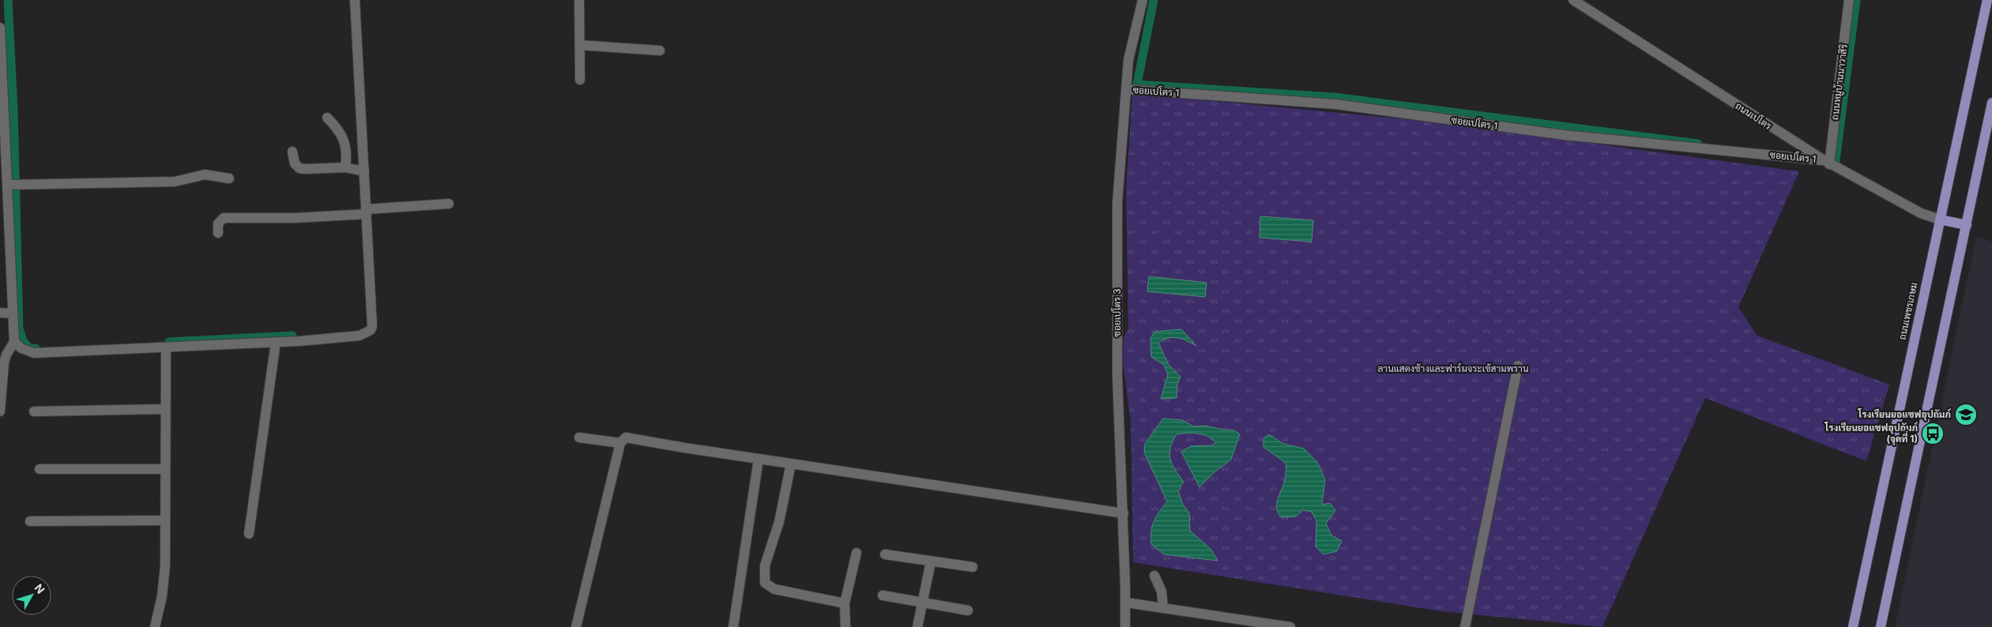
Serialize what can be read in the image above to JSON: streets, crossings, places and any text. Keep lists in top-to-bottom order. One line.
{"streets":{"main road":["ถนนเพชรเกษม"],"street":["ถนนหมู่บ้านนาวาสิริ","ซอยเปโตร 1","ถนนเปโตร","ซอยเปโตร 3"]},"crossings":[["ถนนหมู่บ้านนาวาสิริ","ซอยเปโตร 1"],["ถนนหมู่บ้านนาวาสิริ","ถนนเปโตร"],["ซอยเปโตร 1","ถนนเปโตร"],["ซอยเปโตร 1","ซอยเปโตร 3"],["ถนนเปโตร","ถนนเพชรเกษม"]],"parks":["ลานแสดงช้างและฟาร์มจระเข้สามพราน"],"places":{"school or university":["โรงเรียนยอแซฟอุปถัมภ์"],"bus stop":["โรงเรียนยอแซฟอุปถัมภ์ (จุดที่ 1)"]},"north":"top right"}
